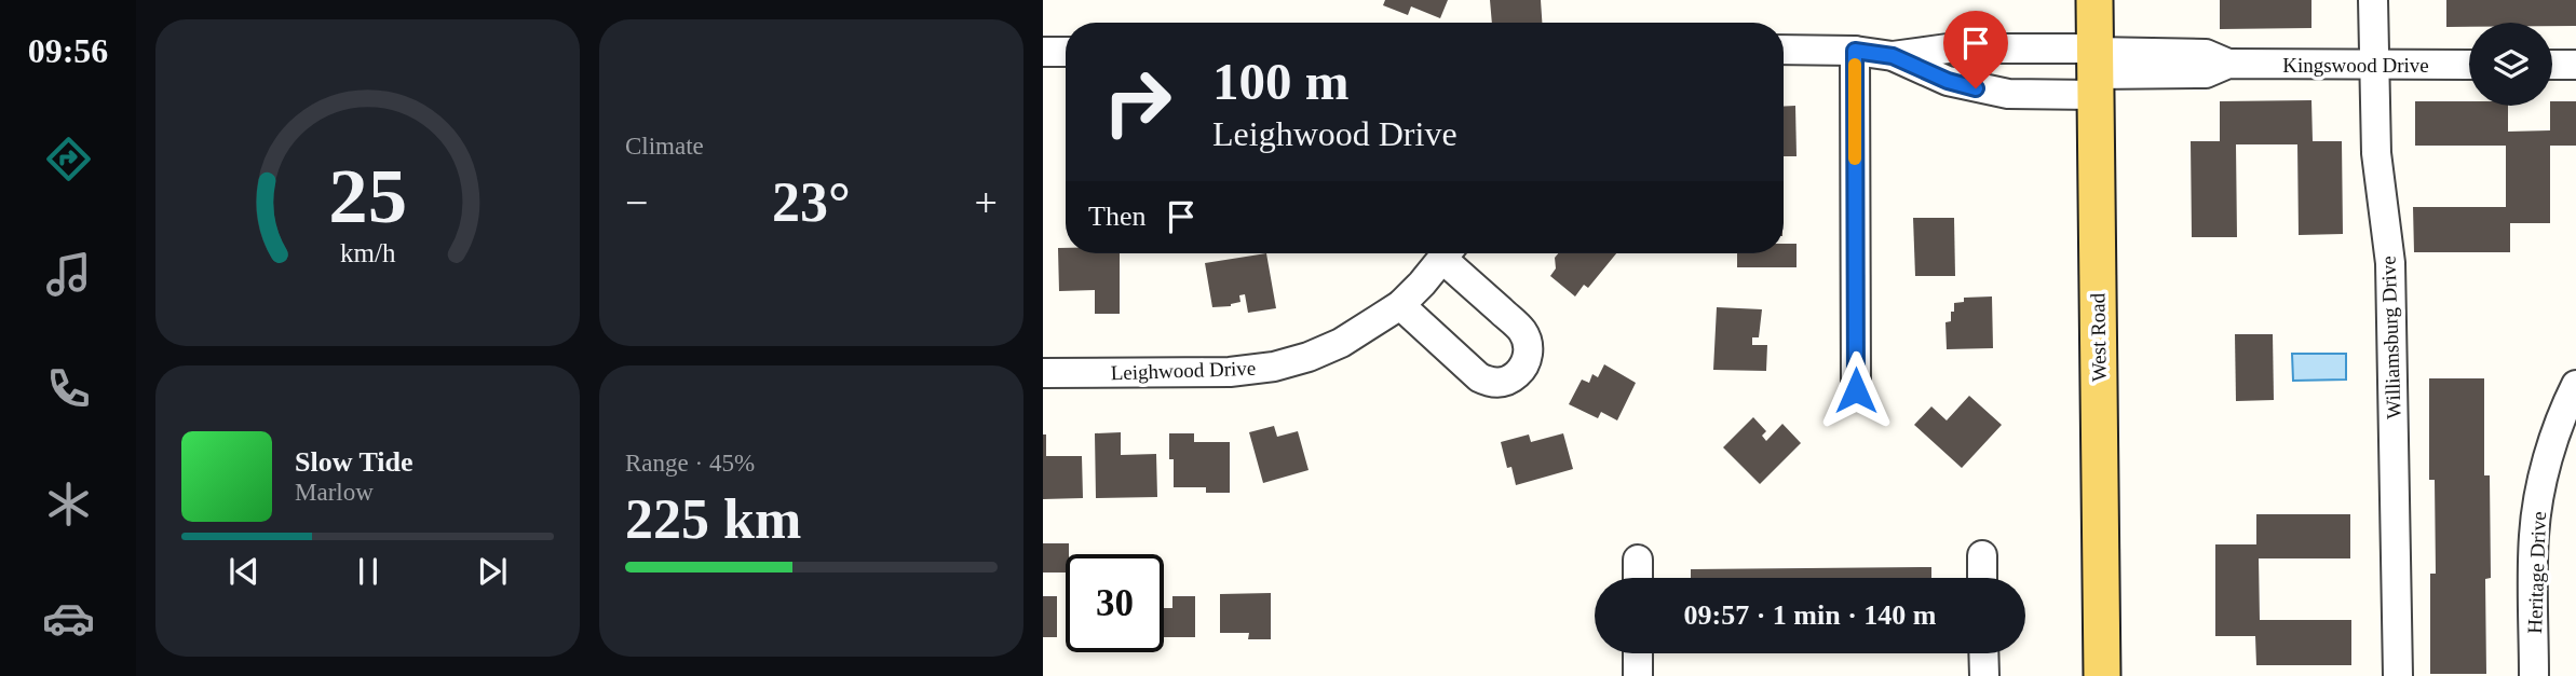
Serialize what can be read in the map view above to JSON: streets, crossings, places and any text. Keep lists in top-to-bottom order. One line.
{"streets":{"main road":["West Road"],"street":["Kingswood Drive","Williamsburg Drive","Leighwood Drive","Heritage Drive"]},"crossings":[["Kingswood Drive","West Road"],["Kingswood Drive","Williamsburg Drive"]],"page":{"tabs":"09:56","tile":["Climate",["Range · 45%","225 km"]],"turn":["100 m","Leighwood Drive"],"heat":["−","23°","+"],"then":"Then","song":["Slow Tide","Marlow"],"limit":"30","trip":"09:57 · 1 min · 140 m","gauge":["25","km/h"]}}
